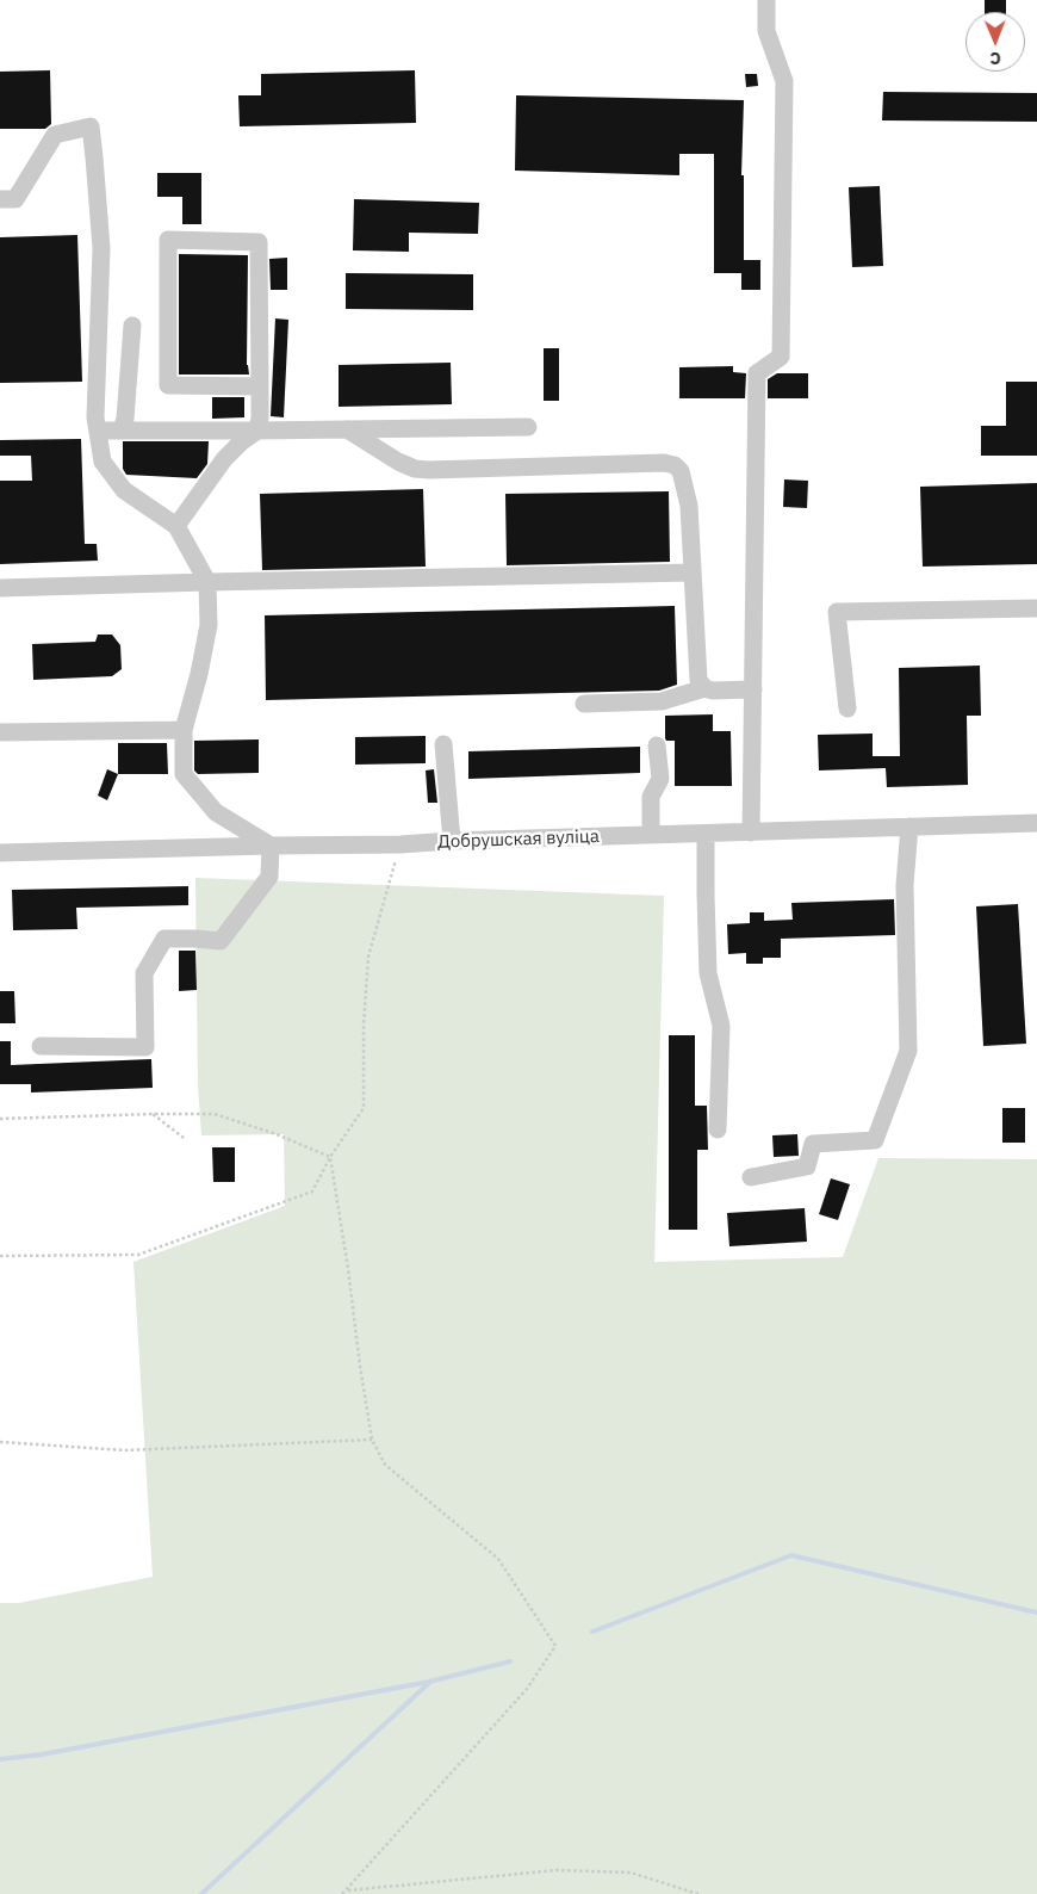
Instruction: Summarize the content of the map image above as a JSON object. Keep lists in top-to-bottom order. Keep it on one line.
{"streets":{"street":["Добрушская вуліца"]},"north":"bottom"}
